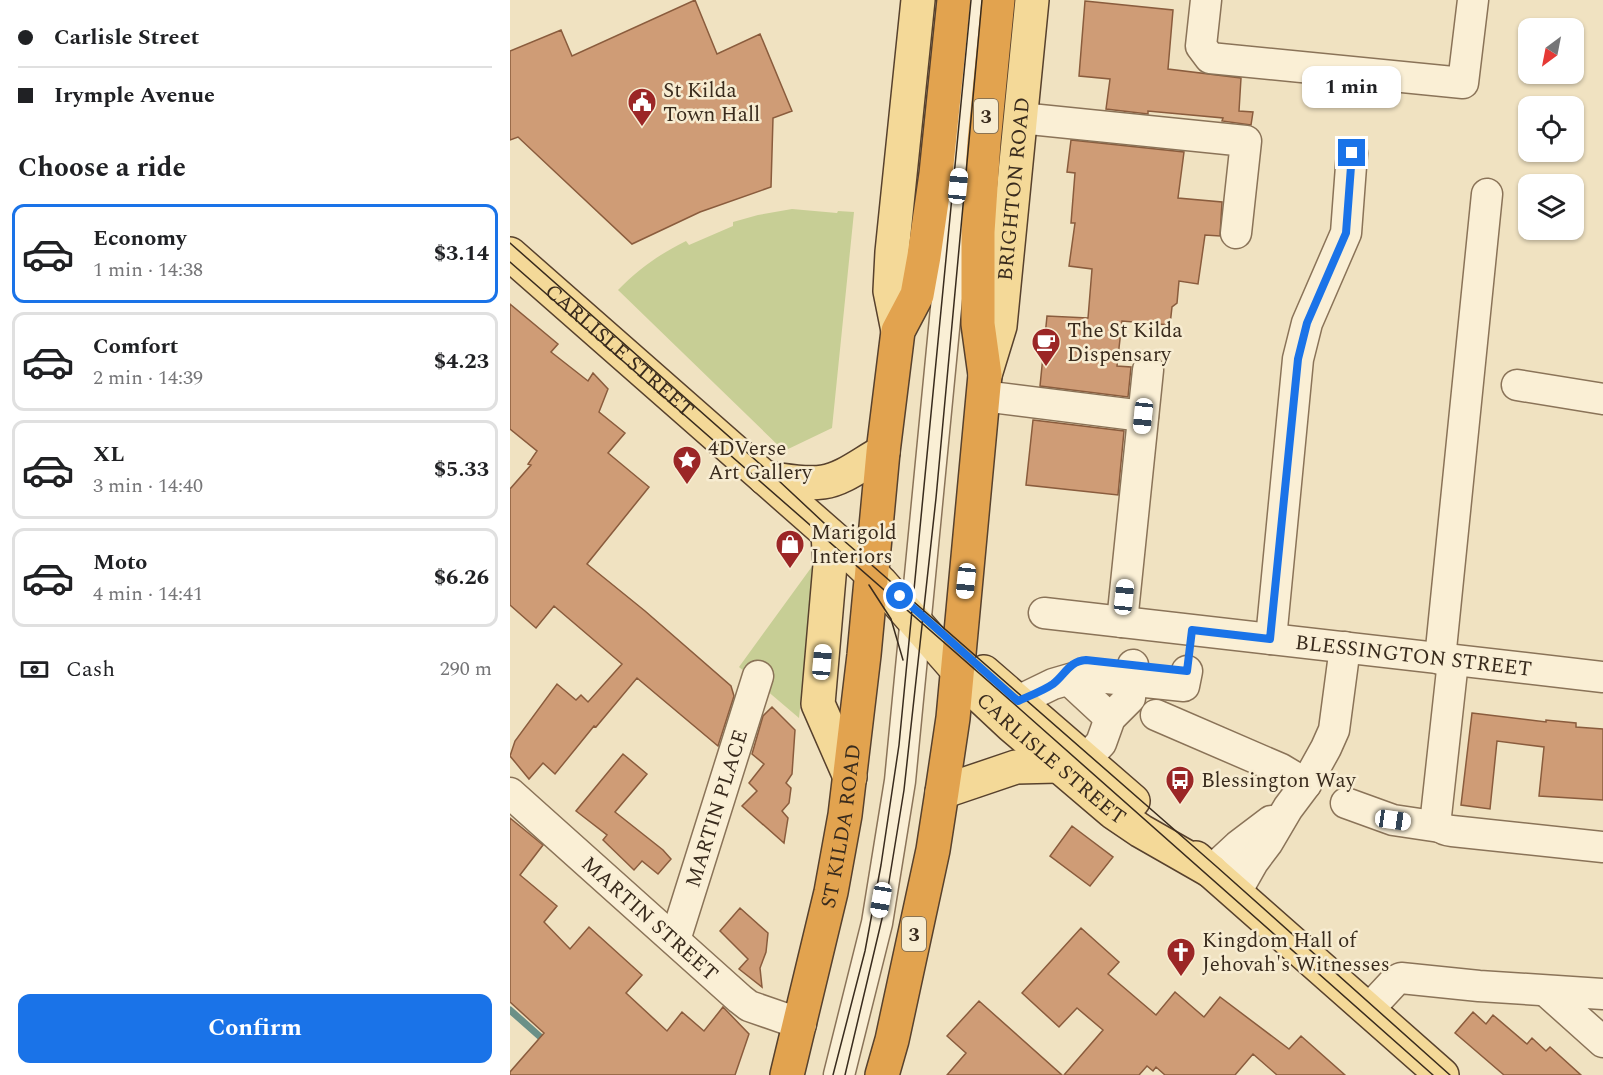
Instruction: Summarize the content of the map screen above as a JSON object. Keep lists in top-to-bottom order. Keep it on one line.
{"streets":{"highway":["3","BRIGHTON ROAD","ST KILDA ROAD"],"main road":["CARLISLE STREET"],"street":["BLESSINGTON STREET","MARTIN PLACE","MARTIN STREET"]},"crossings":[["3","BRIGHTON ROAD"],["3","CARLISLE STREET"],["3","ST KILDA ROAD"],["BRIGHTON ROAD","CARLISLE STREET"],["CARLISLE STREET","ST KILDA ROAD"],["MARTIN PLACE","MARTIN STREET"],["ST KILDA ROAD","MARTIN STREET"]],"places":{"public building":["St Kilda Town Hall"],"cafe":["The St Kilda Dispensary"],"place":["4DVerse Art Gallery"],"shop":["Marigold Interiors"],"bus stop":["Blessington Way"],"church":["Kingdom Hall of Jehovah's Witnesses"]},"north":"bottom left","page":{"banner":["Carlisle Street","Irymple Avenue"],"bubble":"1 min","heading":"Choose a ride","list":[{"name":"Economy","note":"1 min · 14:38","value":"$3.14"},{"name":"Comfort","note":"2 min · 14:39","value":"$4.23"},{"name":"XL","note":"3 min · 14:40","value":"$5.33"},{"name":"Moto","note":"4 min · 14:41","value":"$6.26"}],"pay":["Cash","290 m"],"buttons":"Confirm"}}
